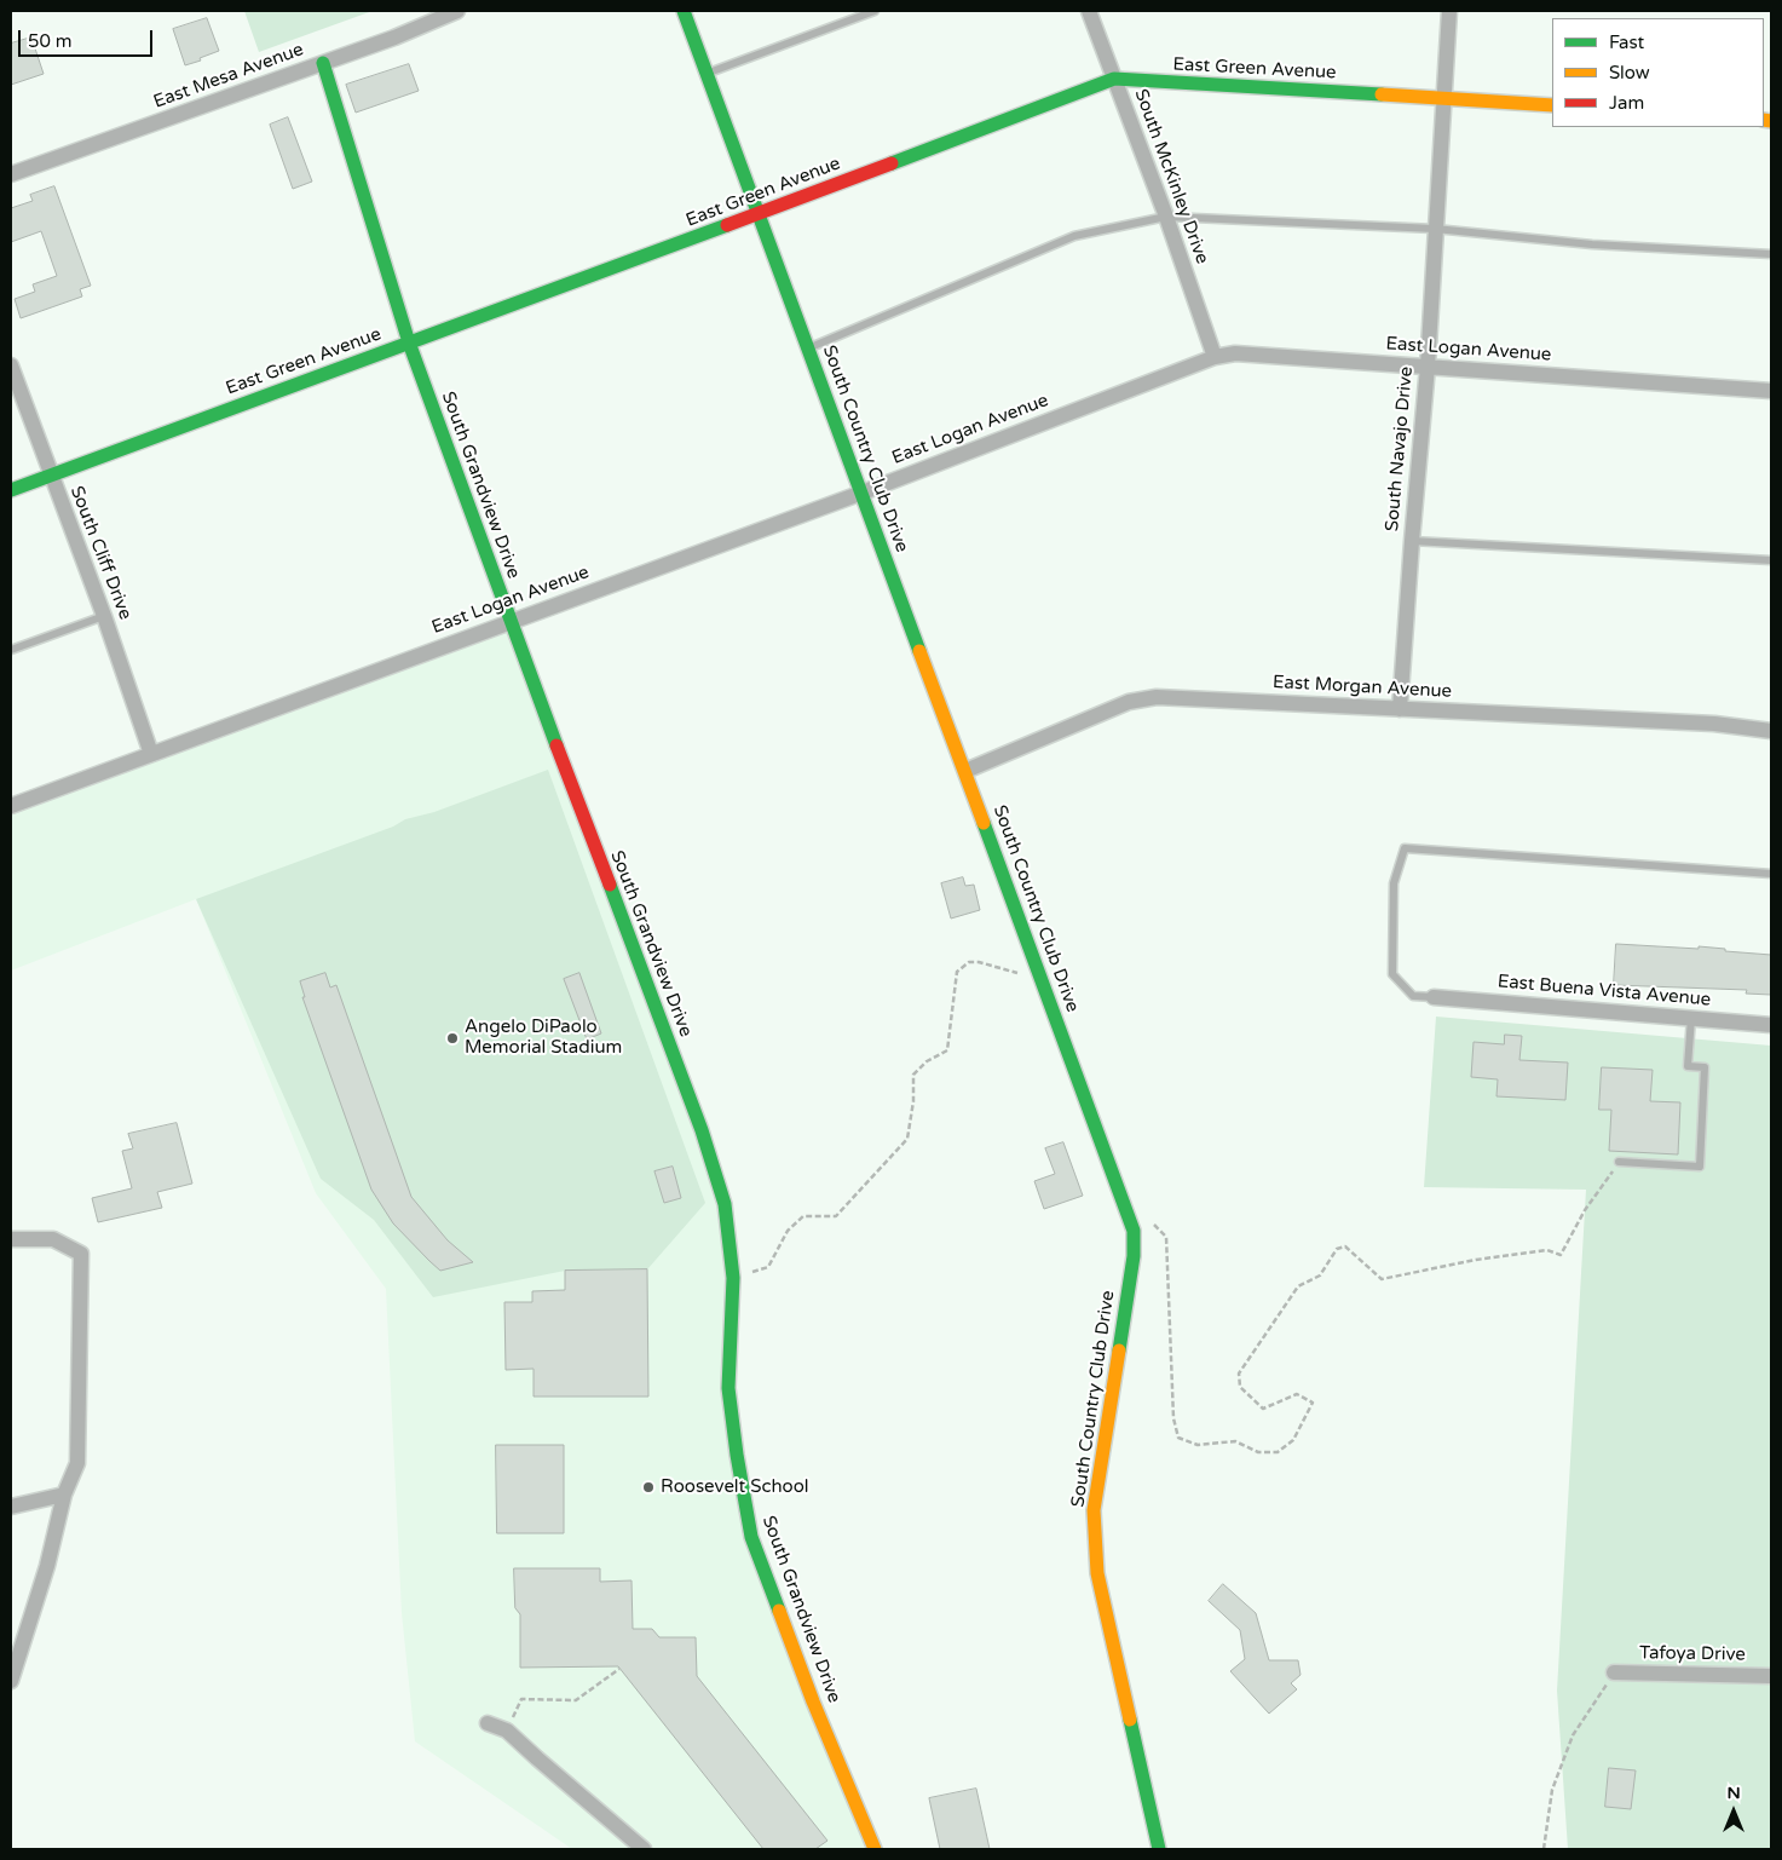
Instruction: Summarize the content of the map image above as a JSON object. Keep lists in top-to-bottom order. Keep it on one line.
{"streets":{"street":["East Green Avenue","East Mesa Avenue","South McKinley Drive","East Logan Avenue","South Country Club Drive","South Navajo Drive","South Grandview Drive","South Cliff Drive","East Morgan Avenue","East Buena Vista Avenue","Tafoya Drive"]},"crossings":[["East Green Avenue","South McKinley Drive"],["East Green Avenue","South Country Club Drive"],["East Green Avenue","South Navajo Drive"],["East Green Avenue","South Grandview Drive"],["East Green Avenue","South Cliff Drive"],["East Mesa Avenue","South Grandview Drive"],["South McKinley Drive","East Logan Avenue"],["East Logan Avenue","South Country Club Drive"],["East Logan Avenue","South Navajo Drive"],["East Logan Avenue","South Grandview Drive"],["East Logan Avenue","South Cliff Drive"],["South Country Club Drive","East Morgan Avenue"],["South Navajo Drive","East Morgan Avenue"]],"places":["Angelo DiPaolo Memorial Stadium","Roosevelt School"],"legend":["Fast","Slow","Jam"],"scale_bar":"50 m","north":"top"}
